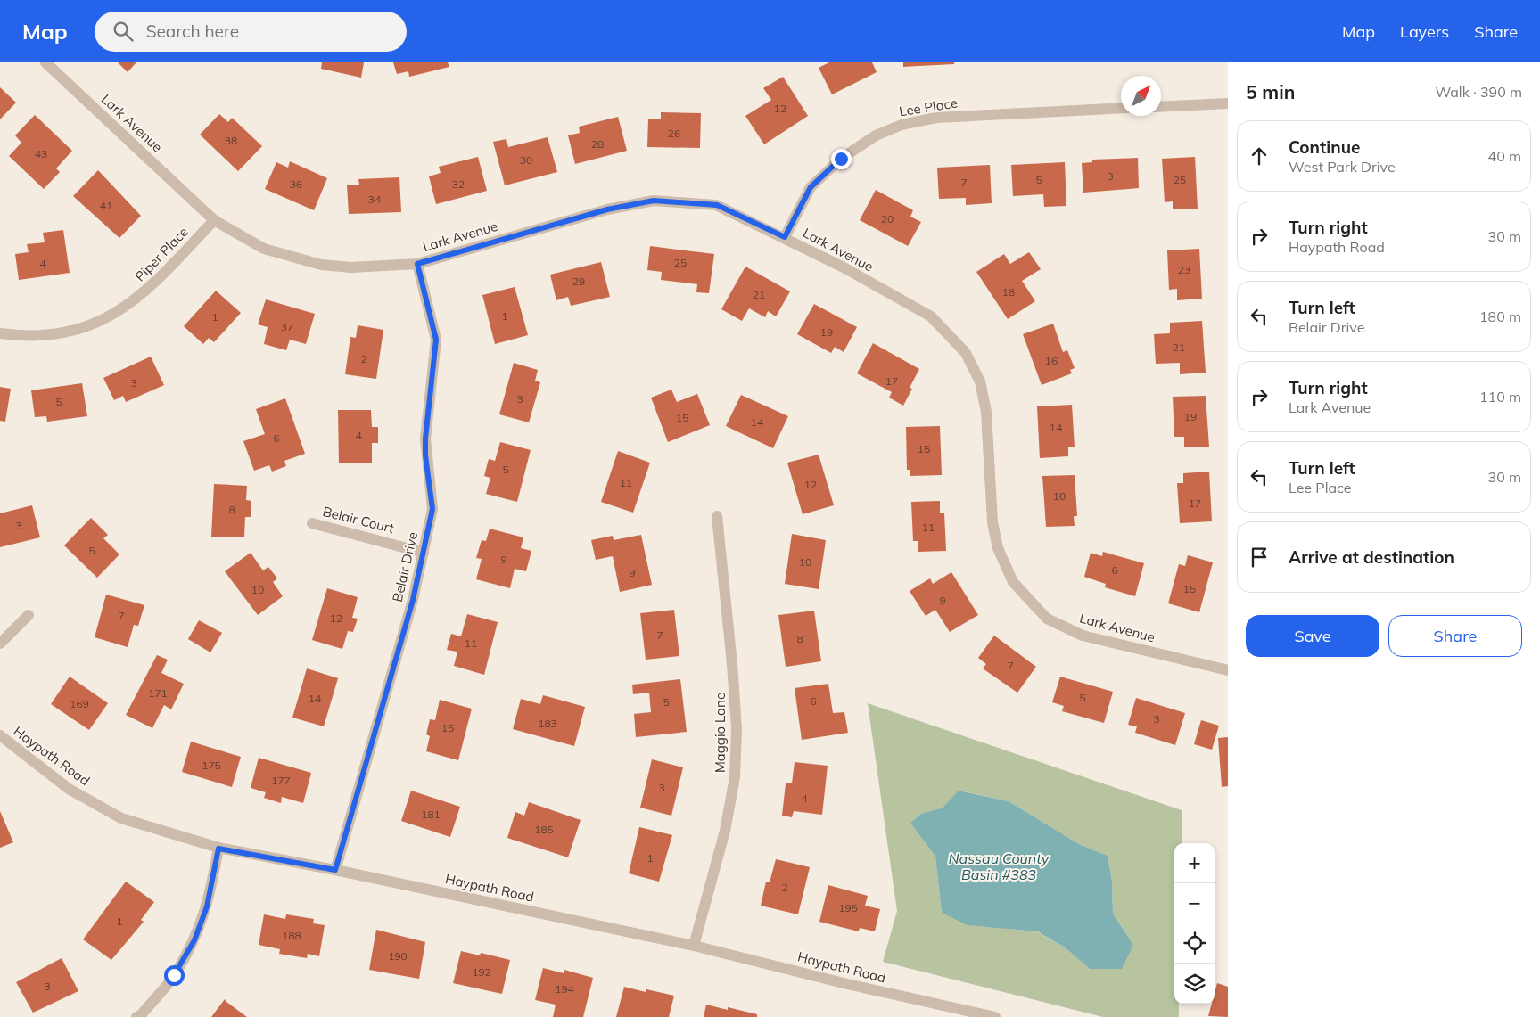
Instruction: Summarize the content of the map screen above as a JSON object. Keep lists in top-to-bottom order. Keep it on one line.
{"streets":{"street":["Lee Place","Lark Avenue","Piper Place","Belair Court","Belair Drive","Maggio Lane","Haypath Road"]},"crossings":[["Lee Place","Lark Avenue"],["Lark Avenue","Piper Place"],["Lark Avenue","Belair Drive"],["Belair Court","Belair Drive"],["Belair Drive","Haypath Road"],["Maggio Lane","Haypath Road"]],"water":["Nassau County Basin #383"],"house_numbers":["12","26","38","28","43","30","3","5","25","7","36","32","34","41","20","25","4","23","29","18","21","1","1","37","19","21","2","16","17","3","3","5","19","15","14","14","4","6","15","5","11","12","10","17","8","3","11","5","9","10","6","9","15","10","9","7","12","7","8","11","7","171","5","14","6","5","169","3","183","15","175","177","3","4","181","185","1","2","195","1","188","190","192","3","194"],"north":"top right","page":{"header":"Map","search":"Search here","nav":["Map","Layers","Share"],"heading":["5 min","Walk · 390 m"],"list":[["Continue","West Park Drive","40 m"],["Turn right","Haypath Road","30 m"],["Turn left","Belair Drive","180 m"],["Turn right","Lark Avenue","110 m"],["Turn left","Lee Place","30 m"],"Arrive at destination"],"buttons":["Save","Share"],"map_buttons":["+","−"]}}
